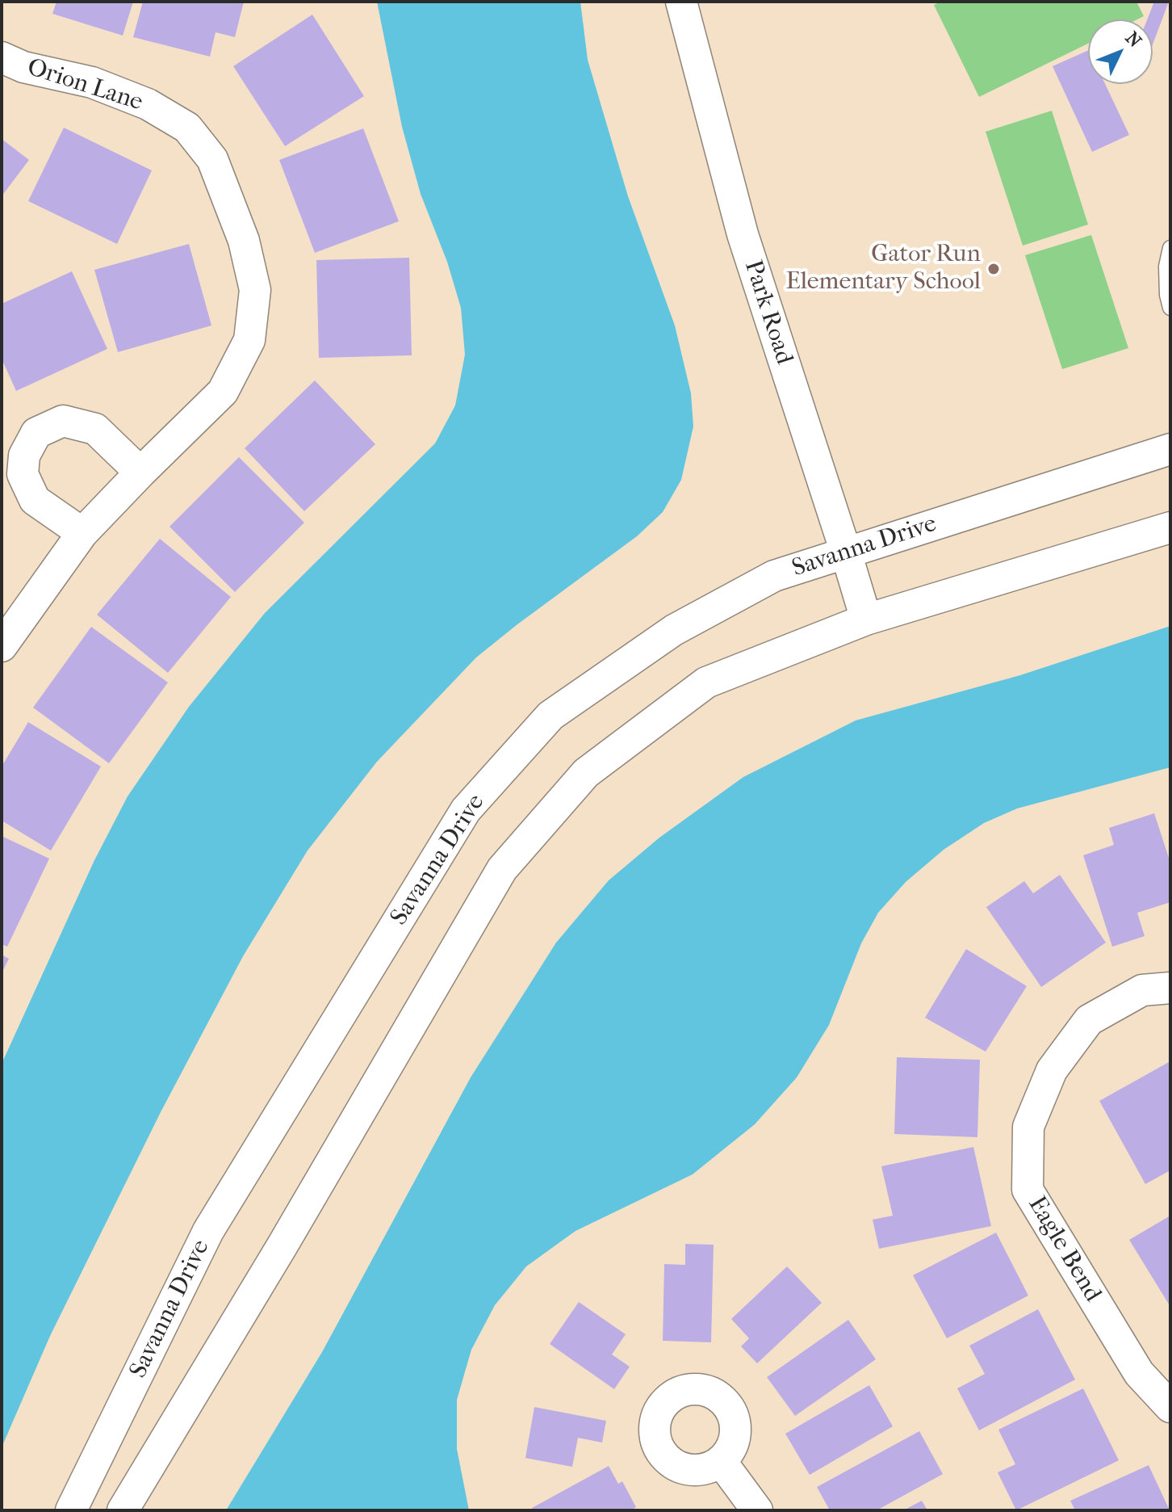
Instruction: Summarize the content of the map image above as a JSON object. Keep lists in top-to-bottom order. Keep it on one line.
{"streets":{"street":["Orion Lane","Park Road","Savanna Drive","Eagle Bend"]},"crossings":[["Park Road","Savanna Drive"]],"places":["Gator Run Elementary School"],"north":"top right"}
